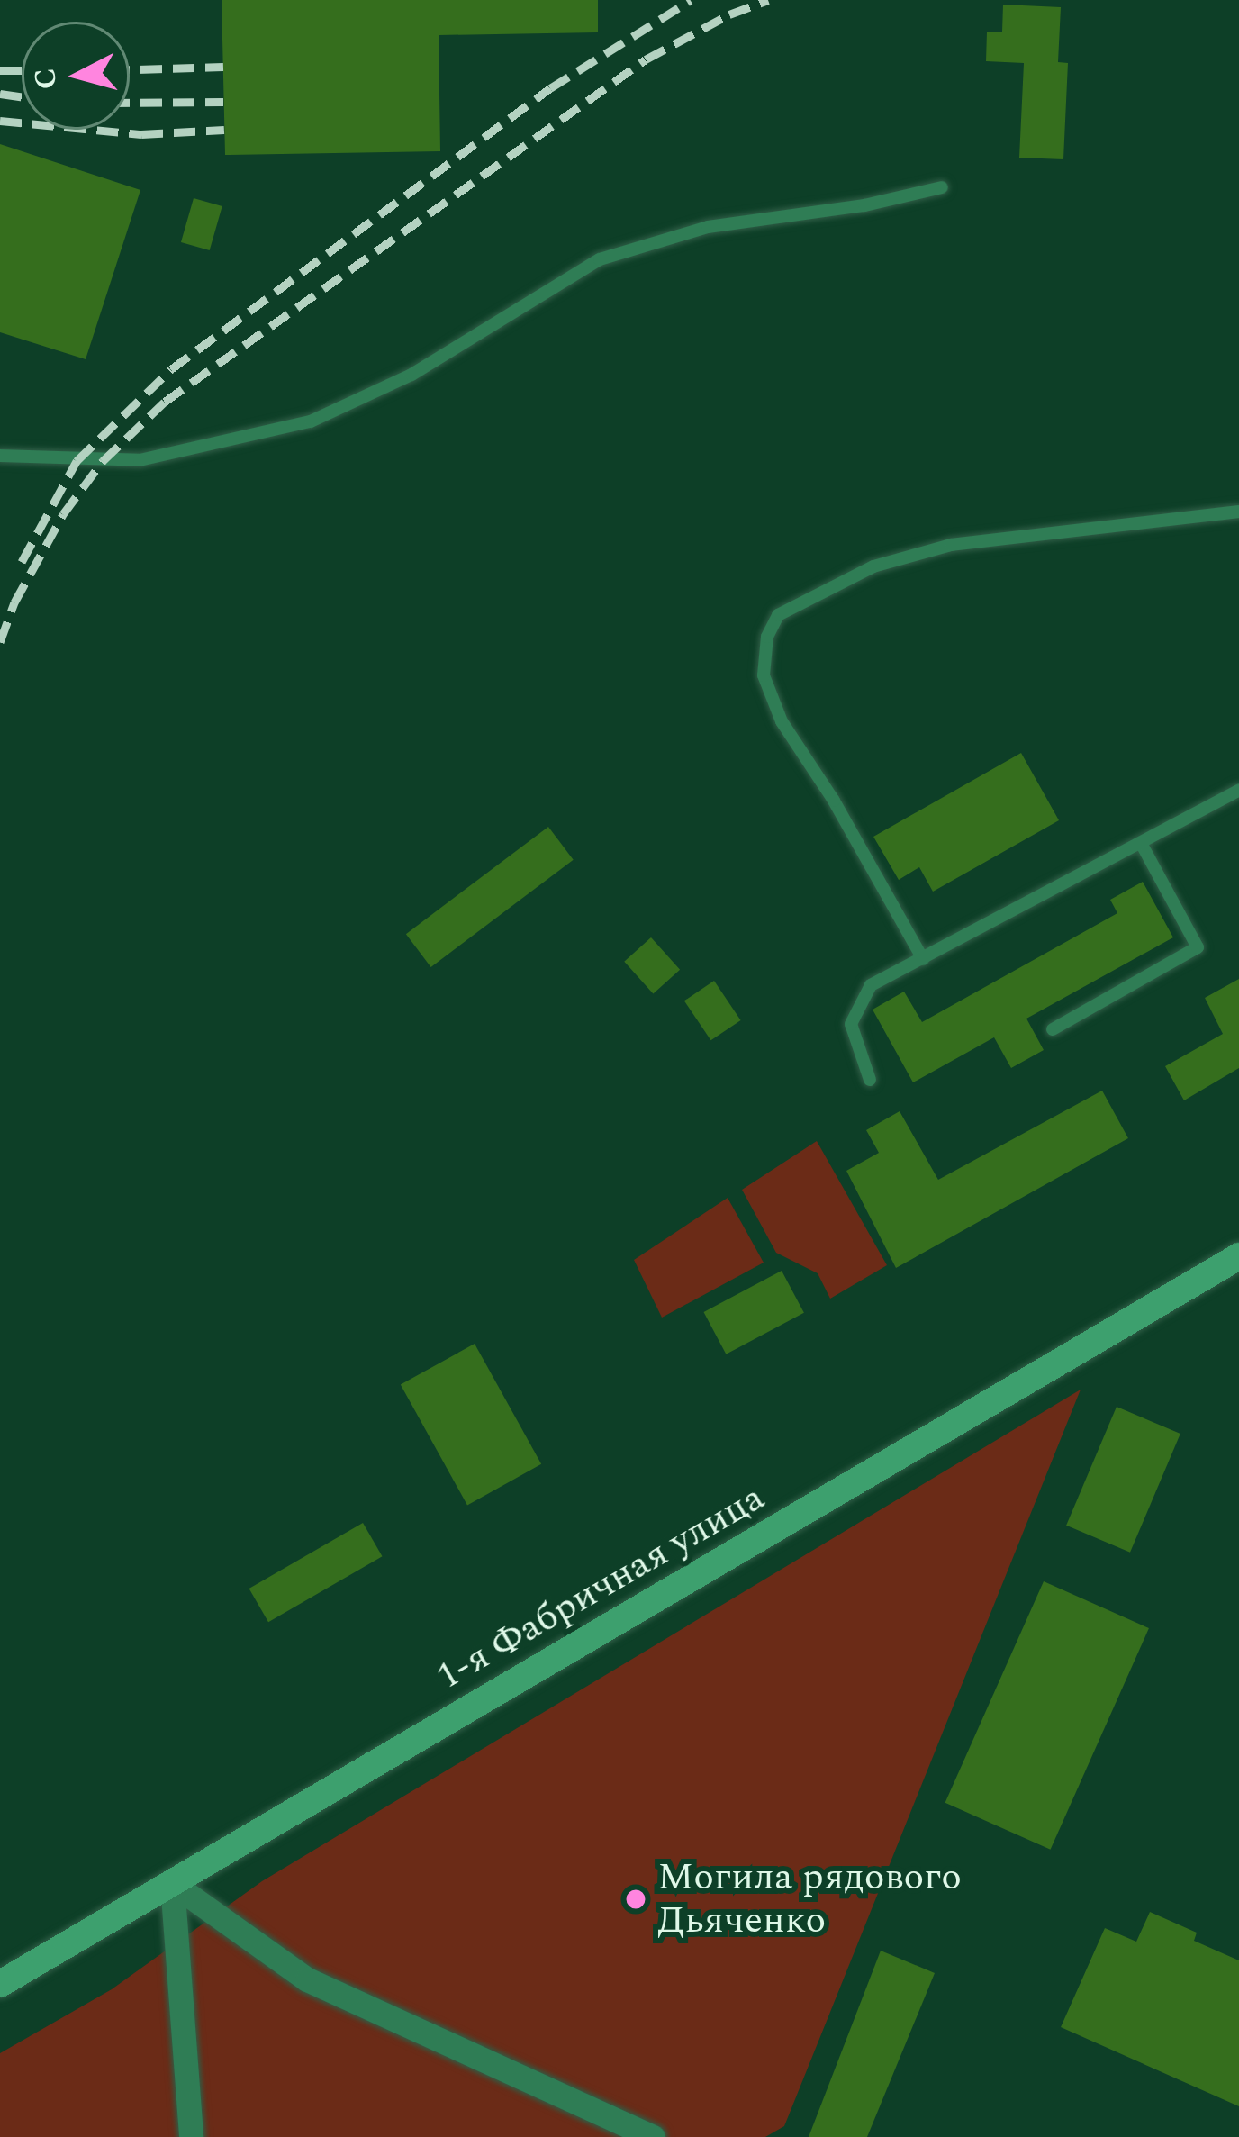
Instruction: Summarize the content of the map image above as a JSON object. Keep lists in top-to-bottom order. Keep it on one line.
{"streets":{"main road":["1-я Фабричная улица"]},"places":["Могила рядового Дьяченко"],"north":"left"}
